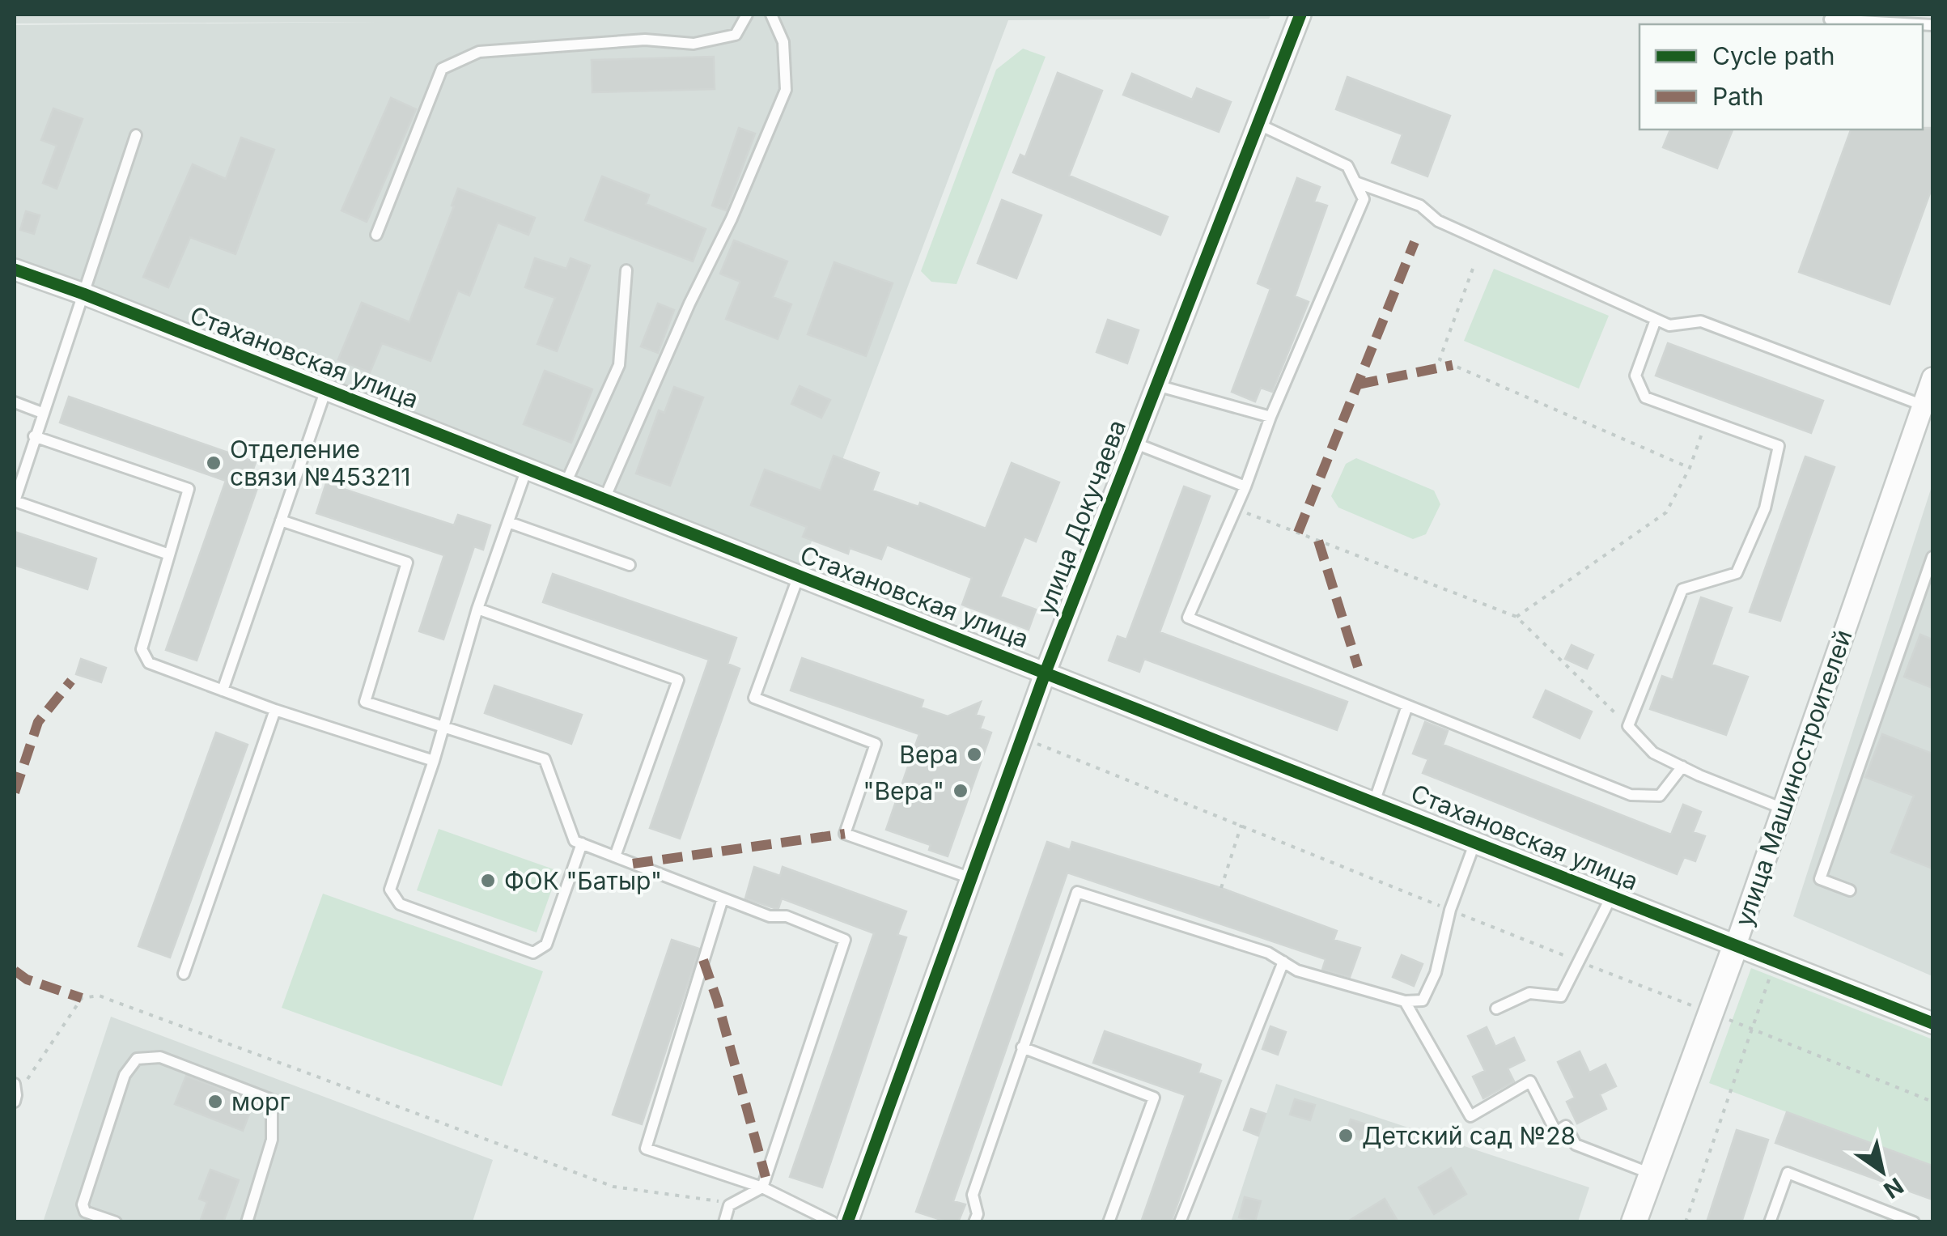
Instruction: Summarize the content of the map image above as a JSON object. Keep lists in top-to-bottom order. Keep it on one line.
{"streets":{"street":["Стахановская улица","улица Докучаева","улица Машиностроителей"]},"crossings":[["Стахановская улица","улица Докучаева"],["Стахановская улица","улица Машиностроителей"]],"places":["Отделение связи №453211","Вера","\"Вера\"","ФОК \"Батыр\"","морг","Детский сад №28"],"legend":["Cycle path","Path"],"north":"bottom right"}
